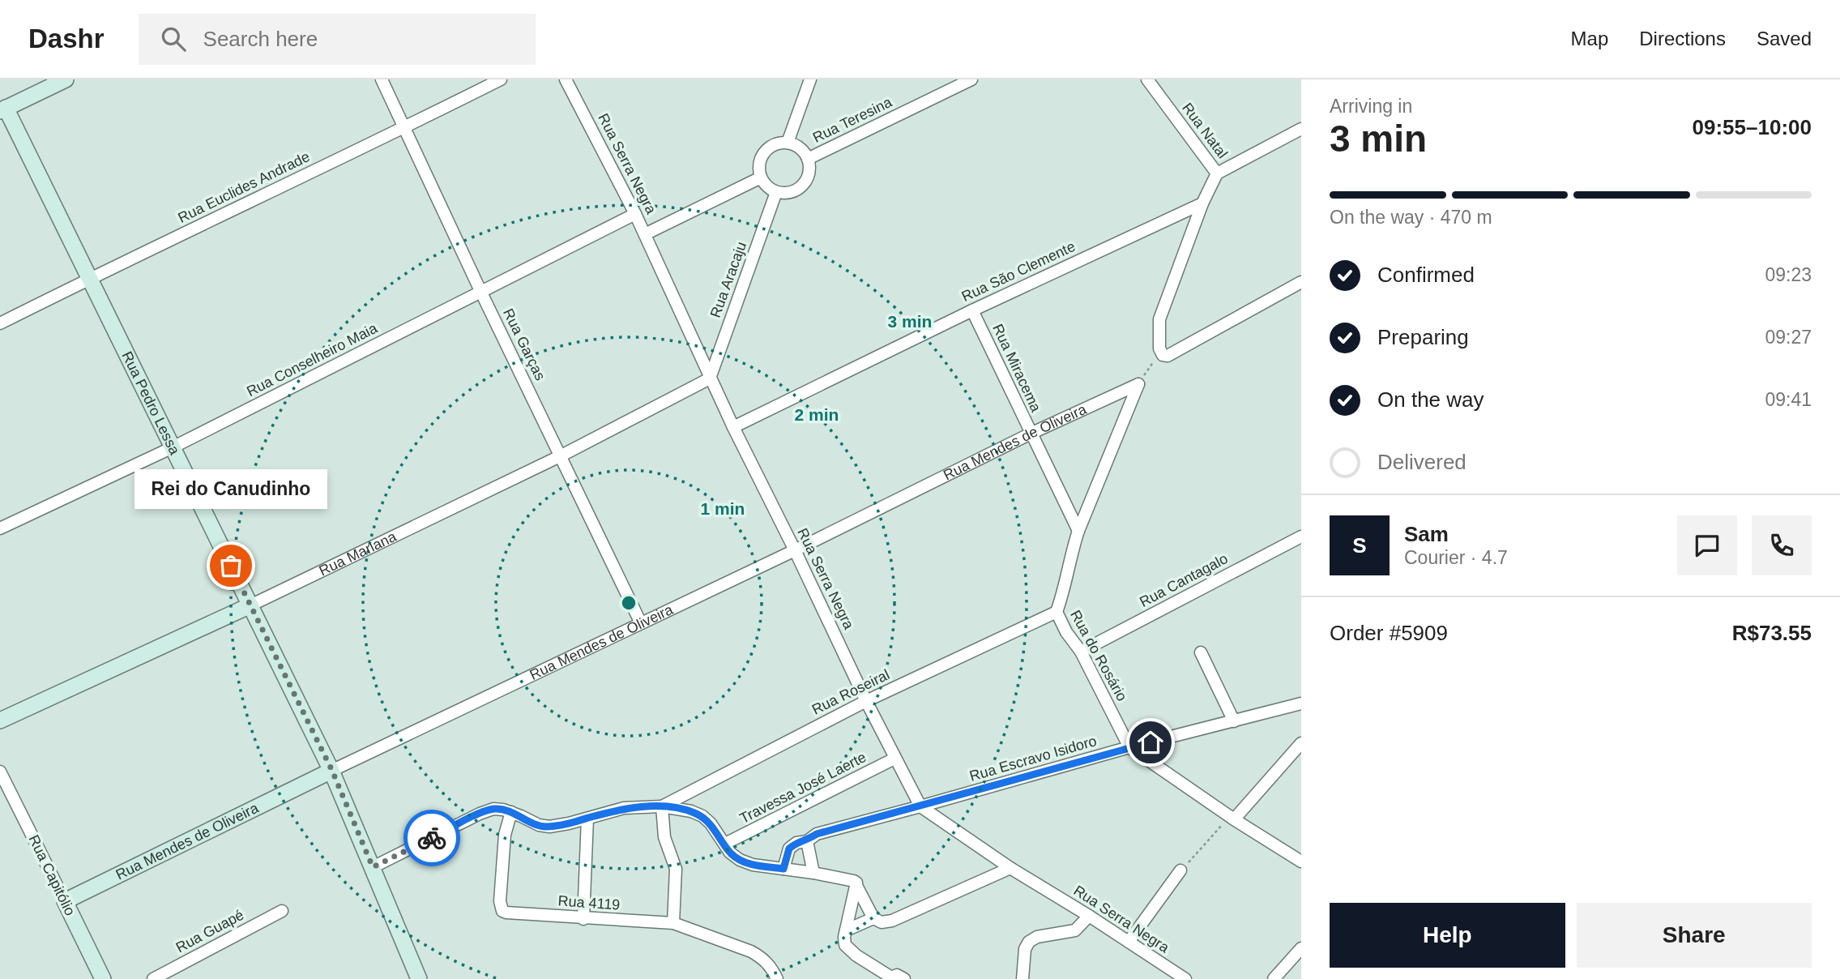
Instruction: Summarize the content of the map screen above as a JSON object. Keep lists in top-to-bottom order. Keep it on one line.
{"streets":{"street":["Rua Teresina","Rua Natal","Rua Serra Negra","Rua Euclides Andrade","Rua São Clemente","Rua Aracaju","Rua Garças","Rua Conselheiro Maia","Rua Miracema","Rua Pedro Lessa","Rua Mendes de Oliveira","Rua Mariana","Rua Cantagalo","Rua do Rosário","Rua Roseiral","Rua Escravo Isidoro","Travessa José Laerte","Rua Capitólio","Rua 4119","Rua Guapé"]},"crossings":[["Rua Teresina","Rua Aracaju"],["Rua Serra Negra","Rua São Clemente"],["Rua Serra Negra","Rua Aracaju"],["Rua Serra Negra","Rua Conselheiro Maia"],["Rua Serra Negra","Rua Mendes de Oliveira"],["Rua Serra Negra","Rua Mariana"],["Rua Serra Negra","Rua Roseiral"],["Rua Serra Negra","Rua Escravo Isidoro"],["Rua Serra Negra","Travessa José Laerte"],["Rua Euclides Andrade","Rua Garças"],["Rua Euclides Andrade","Rua Pedro Lessa"],["Rua São Clemente","Rua Miracema"],["Rua Aracaju","Rua Mariana"],["Rua Garças","Rua Conselheiro Maia"],["Rua Garças","Rua Mendes de Oliveira"],["Rua Garças","Rua Mariana"],["Rua Conselheiro Maia","Rua Pedro Lessa"],["Rua Miracema","Rua Mendes de Oliveira"],["Rua Miracema","Rua do Rosário"],["Rua Pedro Lessa","Rua Mendes de Oliveira"],["Rua Pedro Lessa","Rua Mariana"],["Rua Mendes de Oliveira","Rua do Rosário"],["Rua Mendes de Oliveira","Rua Capitólio"],["Rua Cantagalo","Rua do Rosário"],["Rua do Rosário","Rua Roseiral"],["Rua do Rosário","Rua Escravo Isidoro"]],"places":["Rei do Canudinho"],"page":{"header":"Dashr","search":"Search here","nav":["Map","Directions","Saved"],"heading":["3 min","Arriving in","09:55–10:00"],"panel":["Sam","Courier · 4.7","Order #5909","R$73.55"],"bar":"On the way · 470 m","list":[["Confirmed","09:23"],["Preparing","09:27"],["On the way","09:41"],"Delivered"],"bubble":"Rei do Canudinho","round":"S","buttons":["Help","Share"]},"rings":["3 min","2 min","1 min"]}
